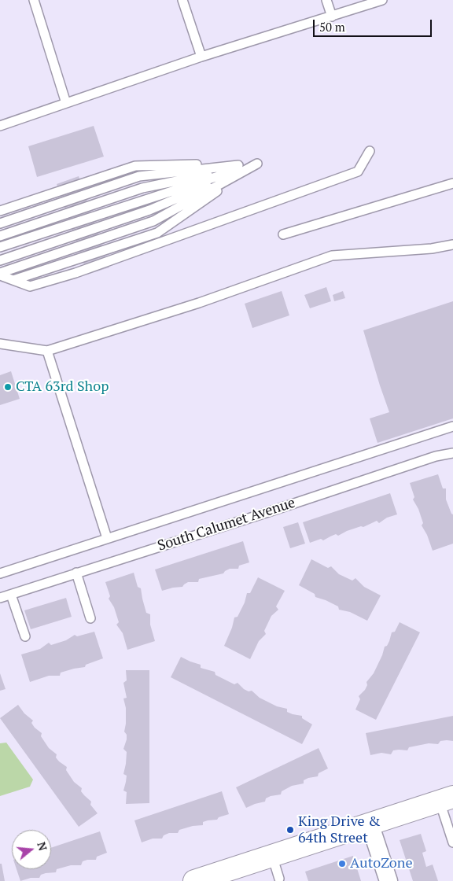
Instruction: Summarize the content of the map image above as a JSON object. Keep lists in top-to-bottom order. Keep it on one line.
{"streets":{"lane":["South Calumet Avenue"]},"places":["CTA 63rd Shop","King Drive & 64th Street","AutoZone"],"scale_bar":"50 m","north":"right"}
